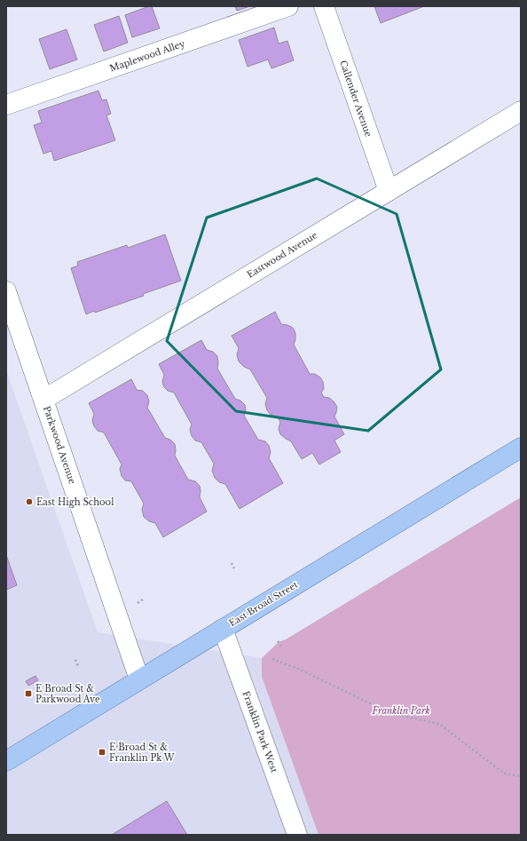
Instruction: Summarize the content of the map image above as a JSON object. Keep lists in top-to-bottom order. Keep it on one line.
{"streets":{"main road":["East Broad Street"],"street":["Maplewood Alley","Callender Avenue","Eastwood Avenue","Parkwood Avenue","Franklin Park West"]},"crossings":[["Callender Avenue","Eastwood Avenue"],["Eastwood Avenue","Parkwood Avenue"],["Parkwood Avenue","East Broad Street"],["East Broad Street","Franklin Park West"]],"parks":["Franklin Park"],"places":{"other":["East High School"],"transit":["E Broad St & Parkwood Ave","E Broad St & Franklin Pk W"]}}
